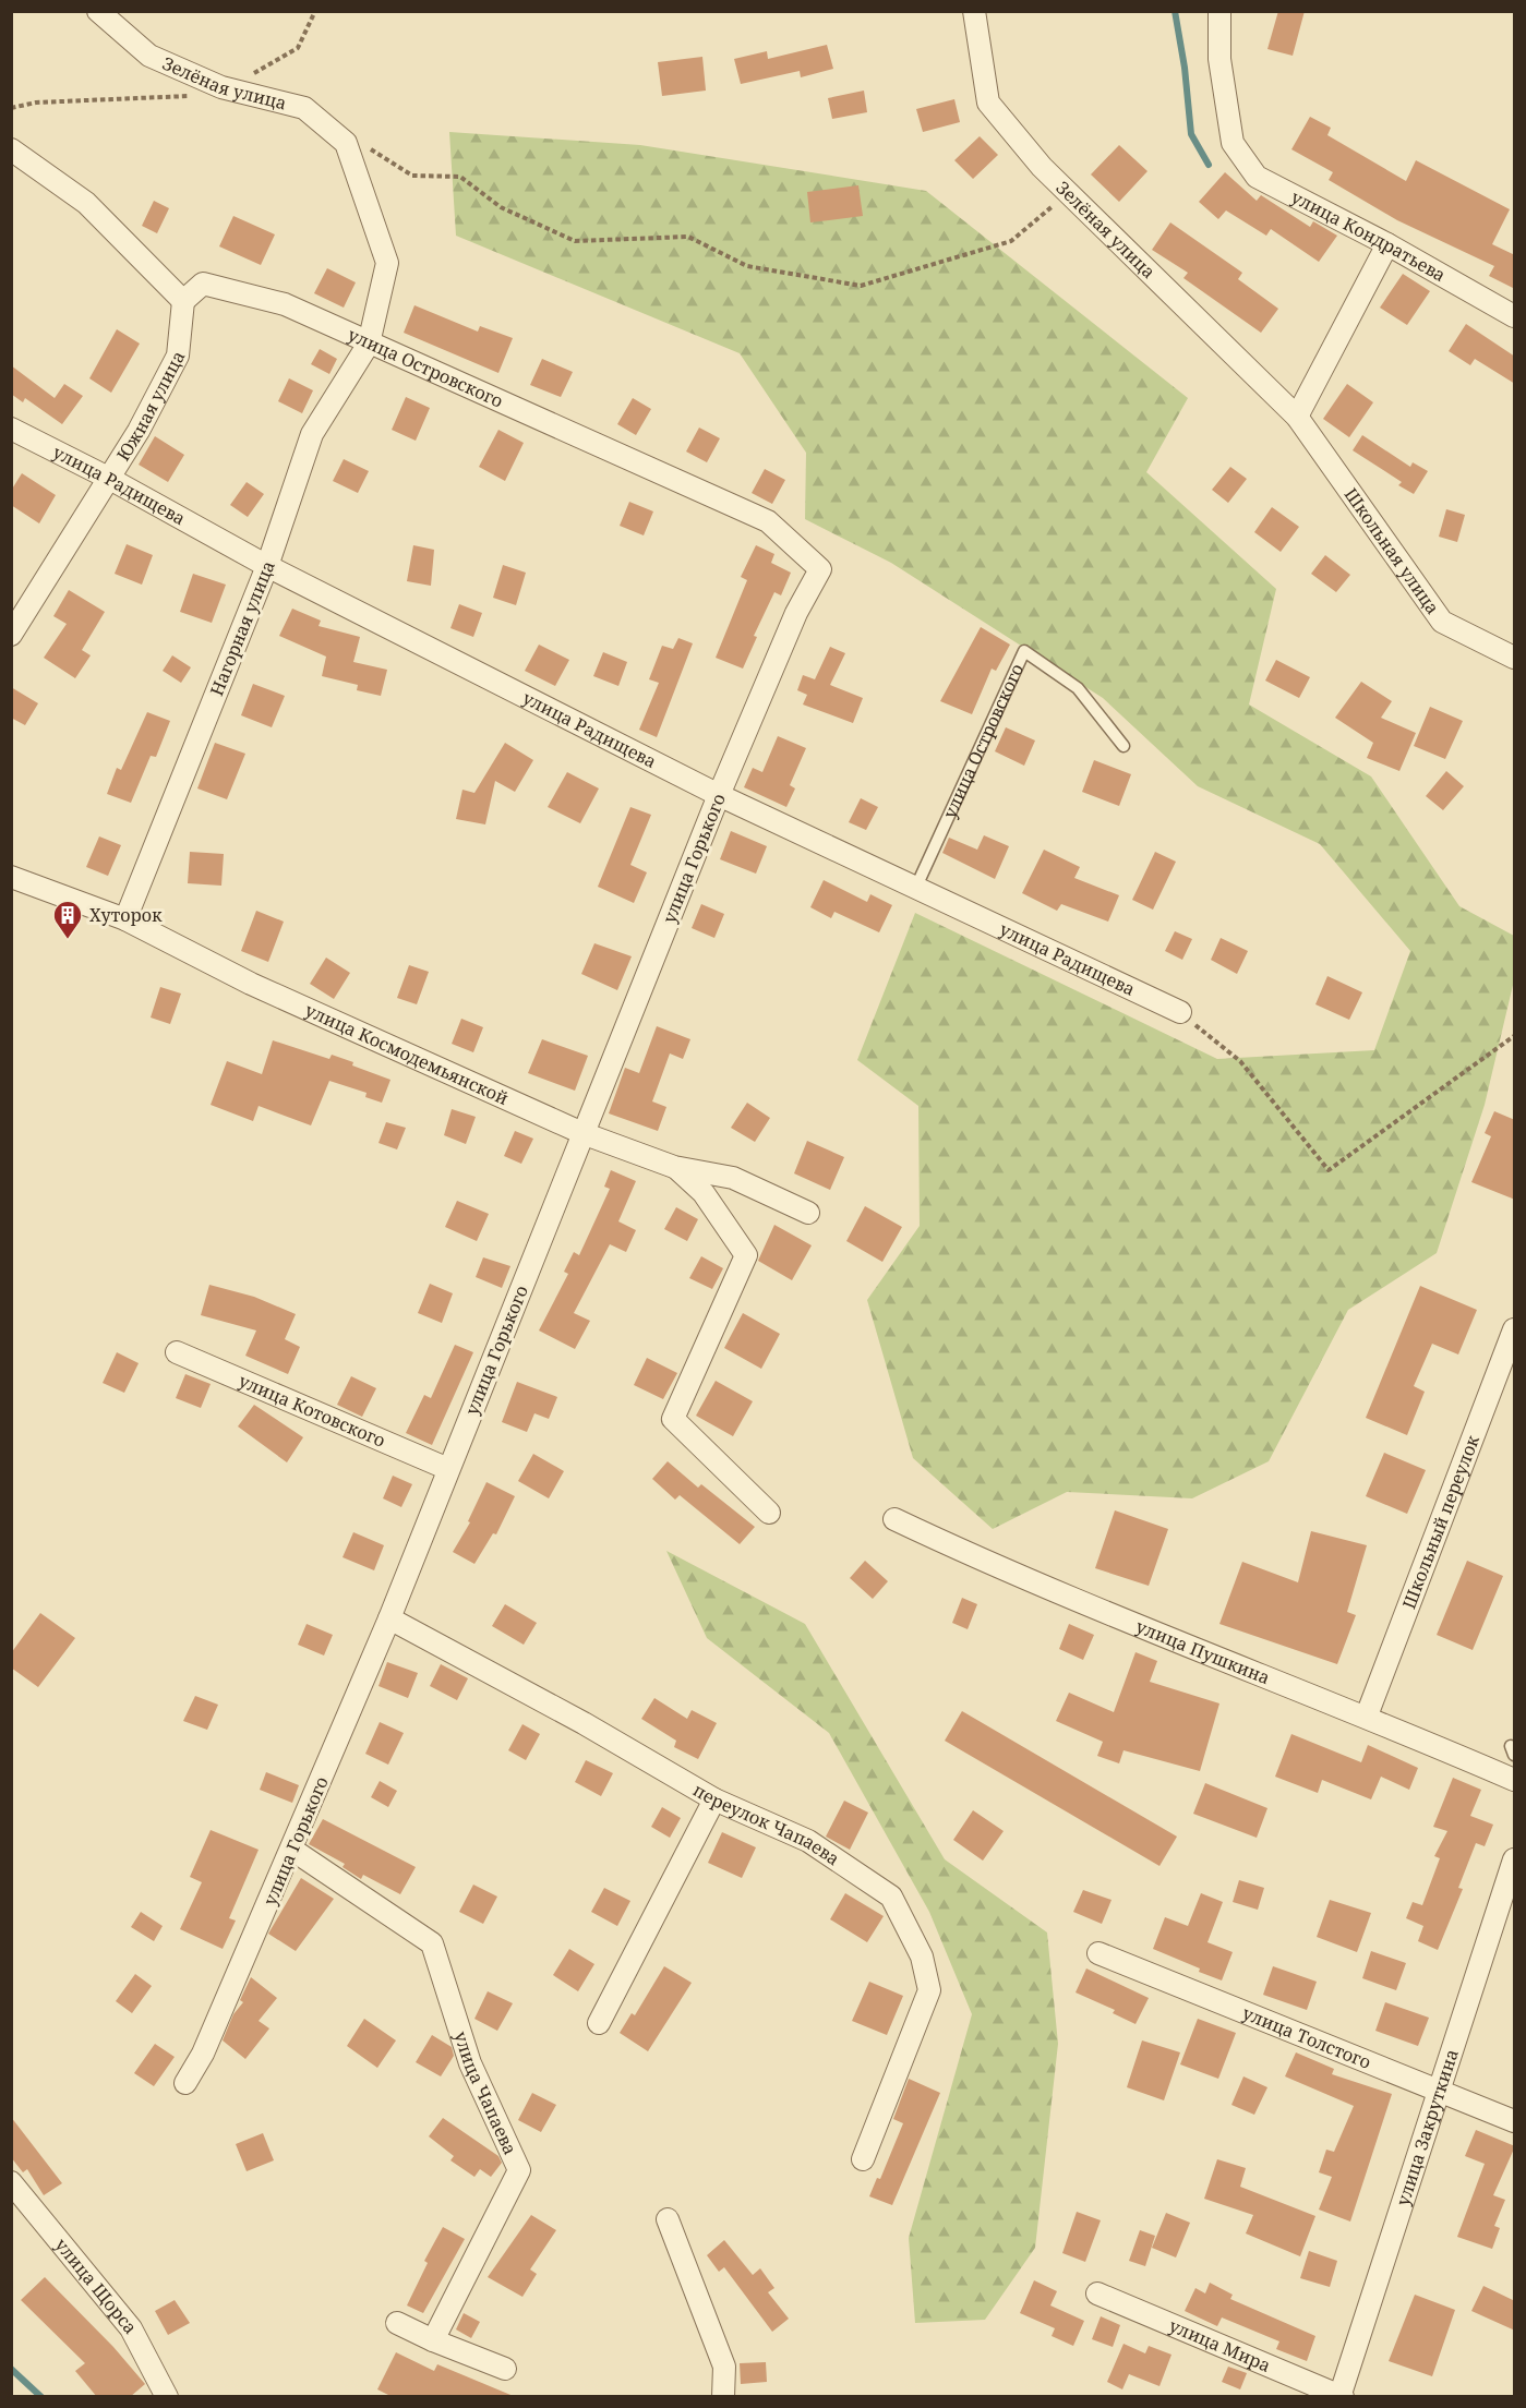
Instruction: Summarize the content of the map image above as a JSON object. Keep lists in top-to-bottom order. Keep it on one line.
{"streets":{"street":["Зелёная улица","улица Кондратьева","улица Островского","Южная улица","улица Радищева","Школьная улица","Нагорная улица","улица Горького","улица Космодемьянской","улица Котовского","Школьный переулок","улица Пушкина","переулок Чапаева","улица Толстого","улица Чапаева","улица Закруткина","улица Щорса","улица Мира"]},"crossings":[["Зелёная улица","улица Островского"],["Зелёная улица","Школьная улица"],["Зелёная улица","Нагорная улица"],["улица Островского","Южная улица"],["улица Островского","улица Радищева"],["улица Островского","Нагорная улица"],["улица Островского","улица Горького"],["Южная улица","улица Радищева"],["улица Радищева","Нагорная улица"],["улица Радищева","улица Горького"],["Нагорная улица","улица Космодемьянской"],["улица Горького","улица Космодемьянской"],["улица Горького","улица Котовского"],["улица Горького","переулок Чапаева"],["улица Горького","улица Чапаева"],["Школьный переулок","улица Пушкина"],["улица Толстого","улица Закруткина"],["улица Закруткина","улица Мира"]],"places":{"building":["Хуторок"]}}
